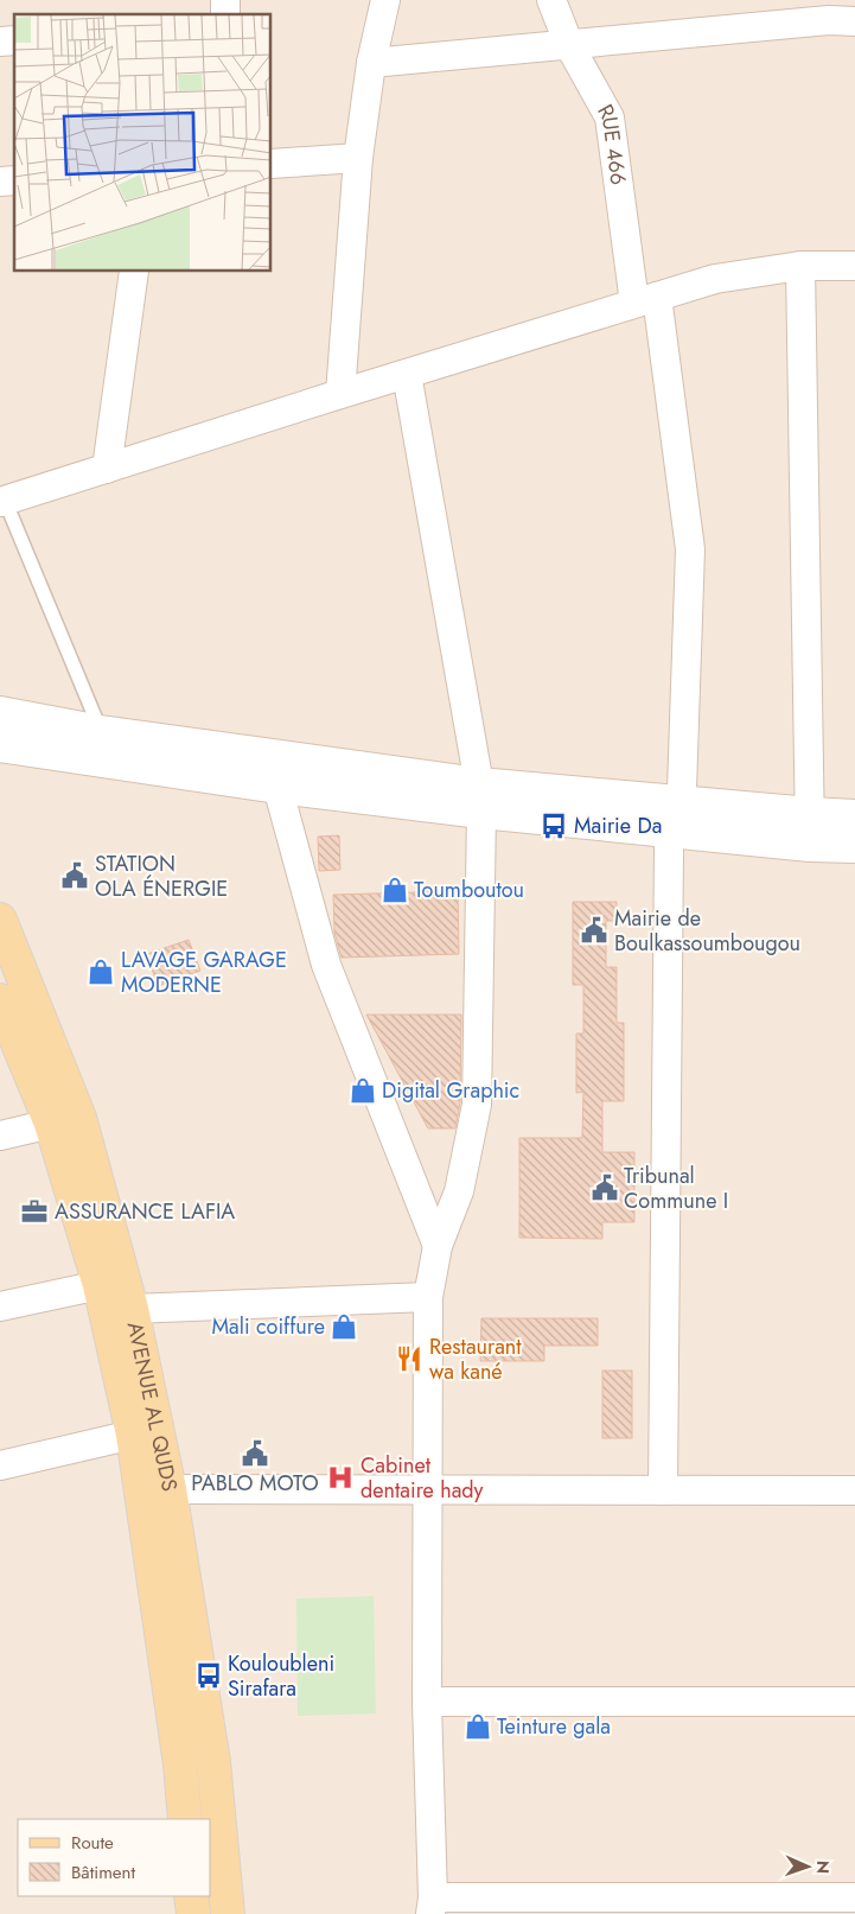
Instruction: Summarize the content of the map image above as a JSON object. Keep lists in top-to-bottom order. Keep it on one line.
{"streets":{"main road":["AVENUE AL QUDS"],"street":["RUE 466"]},"places":{"bus stop":["Mairie Da","Kouloubleni Sirafara"],"public building":["STATION OLA ÉNERGIE","Mairie de Boulkassoumbougou","Tribunal Commune I","PABLO MOTO"],"shop":["Toumboutou","LAVAGE GARAGE MODERNE","Digital Graphic","Mali coiffure","Teinture gala"],"office":["ASSURANCE LAFIA"],"restaurant":["Restaurant wa kané"],"hospital":["Cabinet dentaire hady"]},"legend":["Route","Bâtiment"],"north":"right"}
